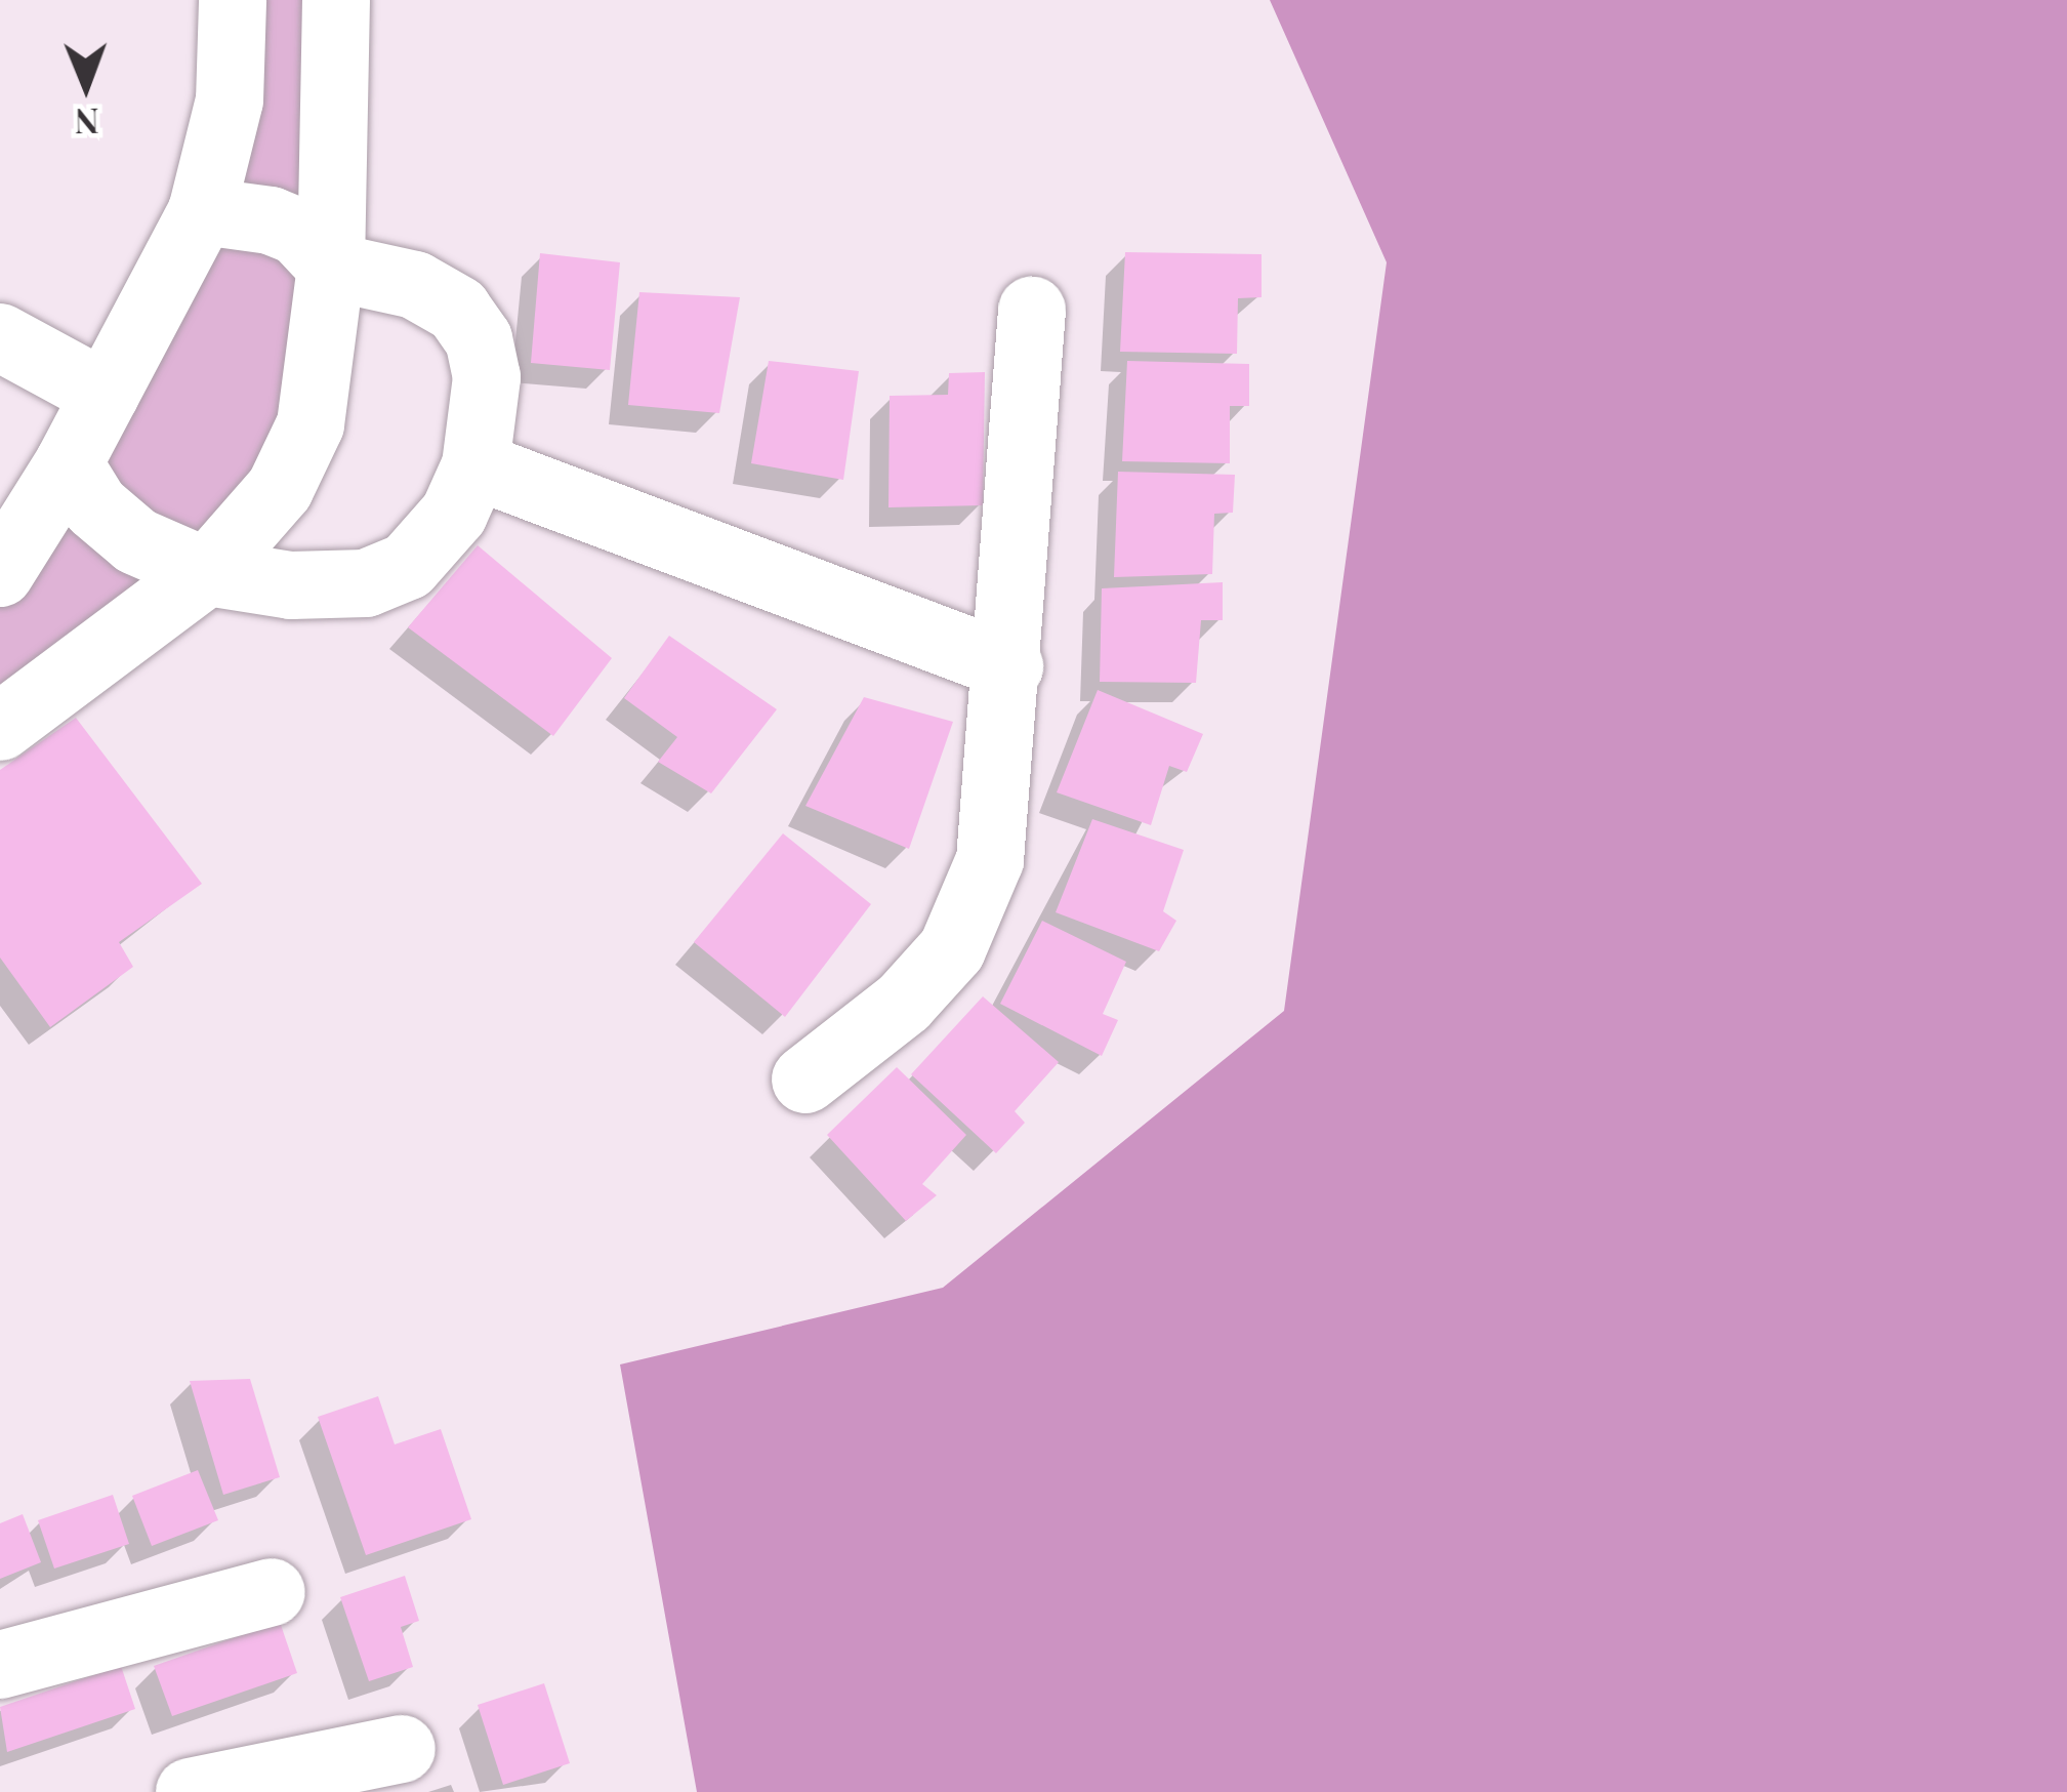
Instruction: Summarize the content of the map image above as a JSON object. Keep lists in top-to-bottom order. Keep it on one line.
{"north":"bottom"}
